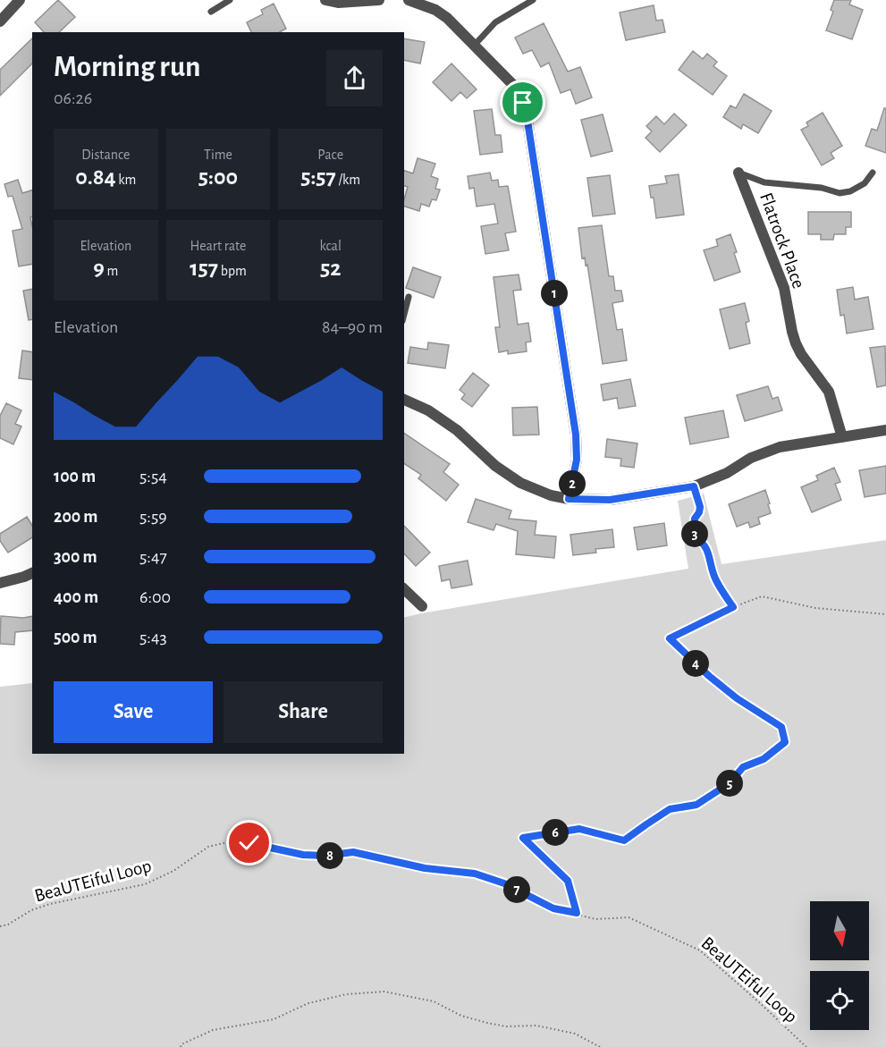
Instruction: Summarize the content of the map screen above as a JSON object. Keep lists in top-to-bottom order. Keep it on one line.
{"streets":{"street":["Flatrock Place"],"path":["BeaUTEiful Loop"]},"north":"bottom","page":{"heading":["Morning run","06:26"],"stats":[["Distance","0.84 km"],["Time","5:00"],["Pace","5:57 /km"],["Elevation","9 m"],["Heart rate","157 bpm"],["kcal","52"]],"pins":["1","2","3","4","5","6","8","7"],"chart":["Elevation","84–90 m"],"list":[{"name":"100 m","note":"5:54"},{"name":"200 m","note":"5:59"},{"name":"300 m","note":"5:47"},{"name":"400 m","note":"6:00"},{"name":"500 m","note":"5:43"}],"buttons":["Save","Share"]}}
